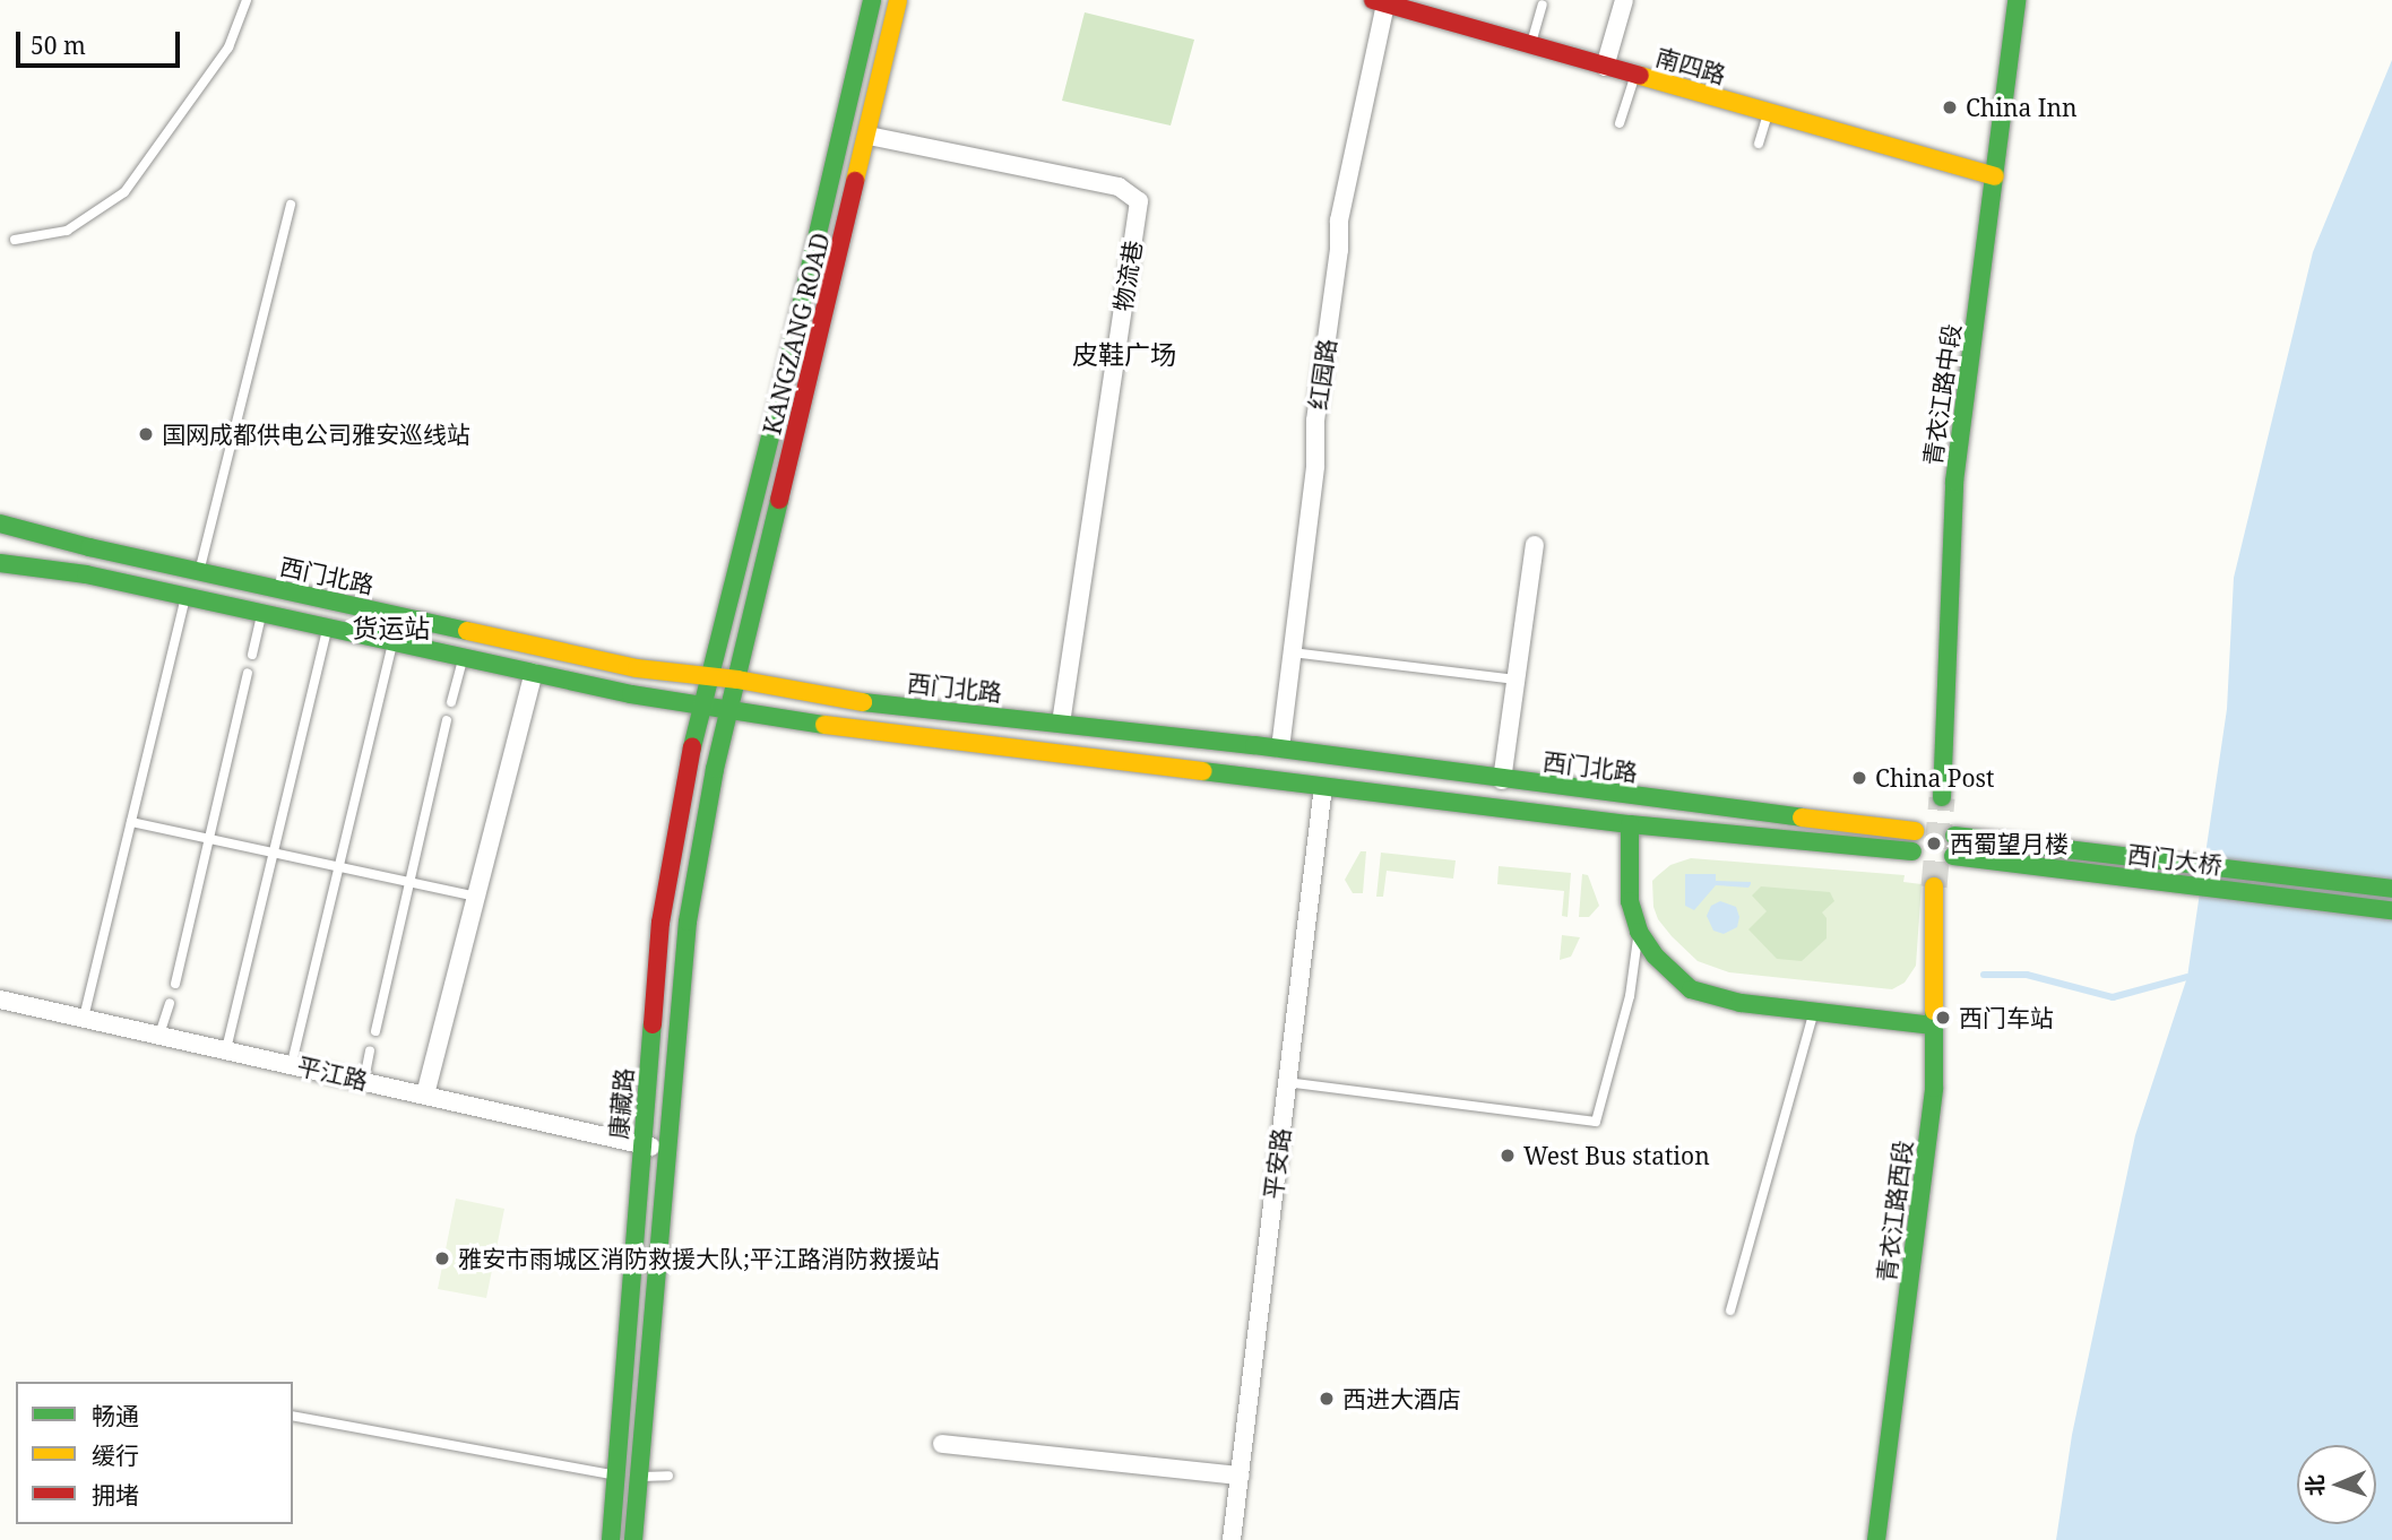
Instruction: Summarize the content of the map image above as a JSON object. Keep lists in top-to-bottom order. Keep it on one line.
{"streets":{"main road":["南四路","KANGZANG ROAD","青衣江路中段","西门北路","西门大桥","康藏路","青衣江路西段"],"street":["物流巷","红园路","平江路","平安路"]},"crossings":[["南四路","红园路"],["南四路","青衣江路中段"],["物流巷","KANGZANG ROAD"],["物流巷","西门北路"],["KANGZANG ROAD","西门北路"],["KANGZANG ROAD","康藏路"],["红园路","西门北路"],["西门北路","康藏路"],["平江路","康藏路"]],"districts":["皮鞋广场","货运站"],"places":["China Inn","国网成都供电公司雅安巡线站","China Post","西蜀望月楼","西门车站","West Bus station","雅安市雨城区消防救援大队;平江路消防救援站","西进大酒店"],"legend":["畅通","缓行","拥堵"],"scale_bar":"50 m","north":"left"}
